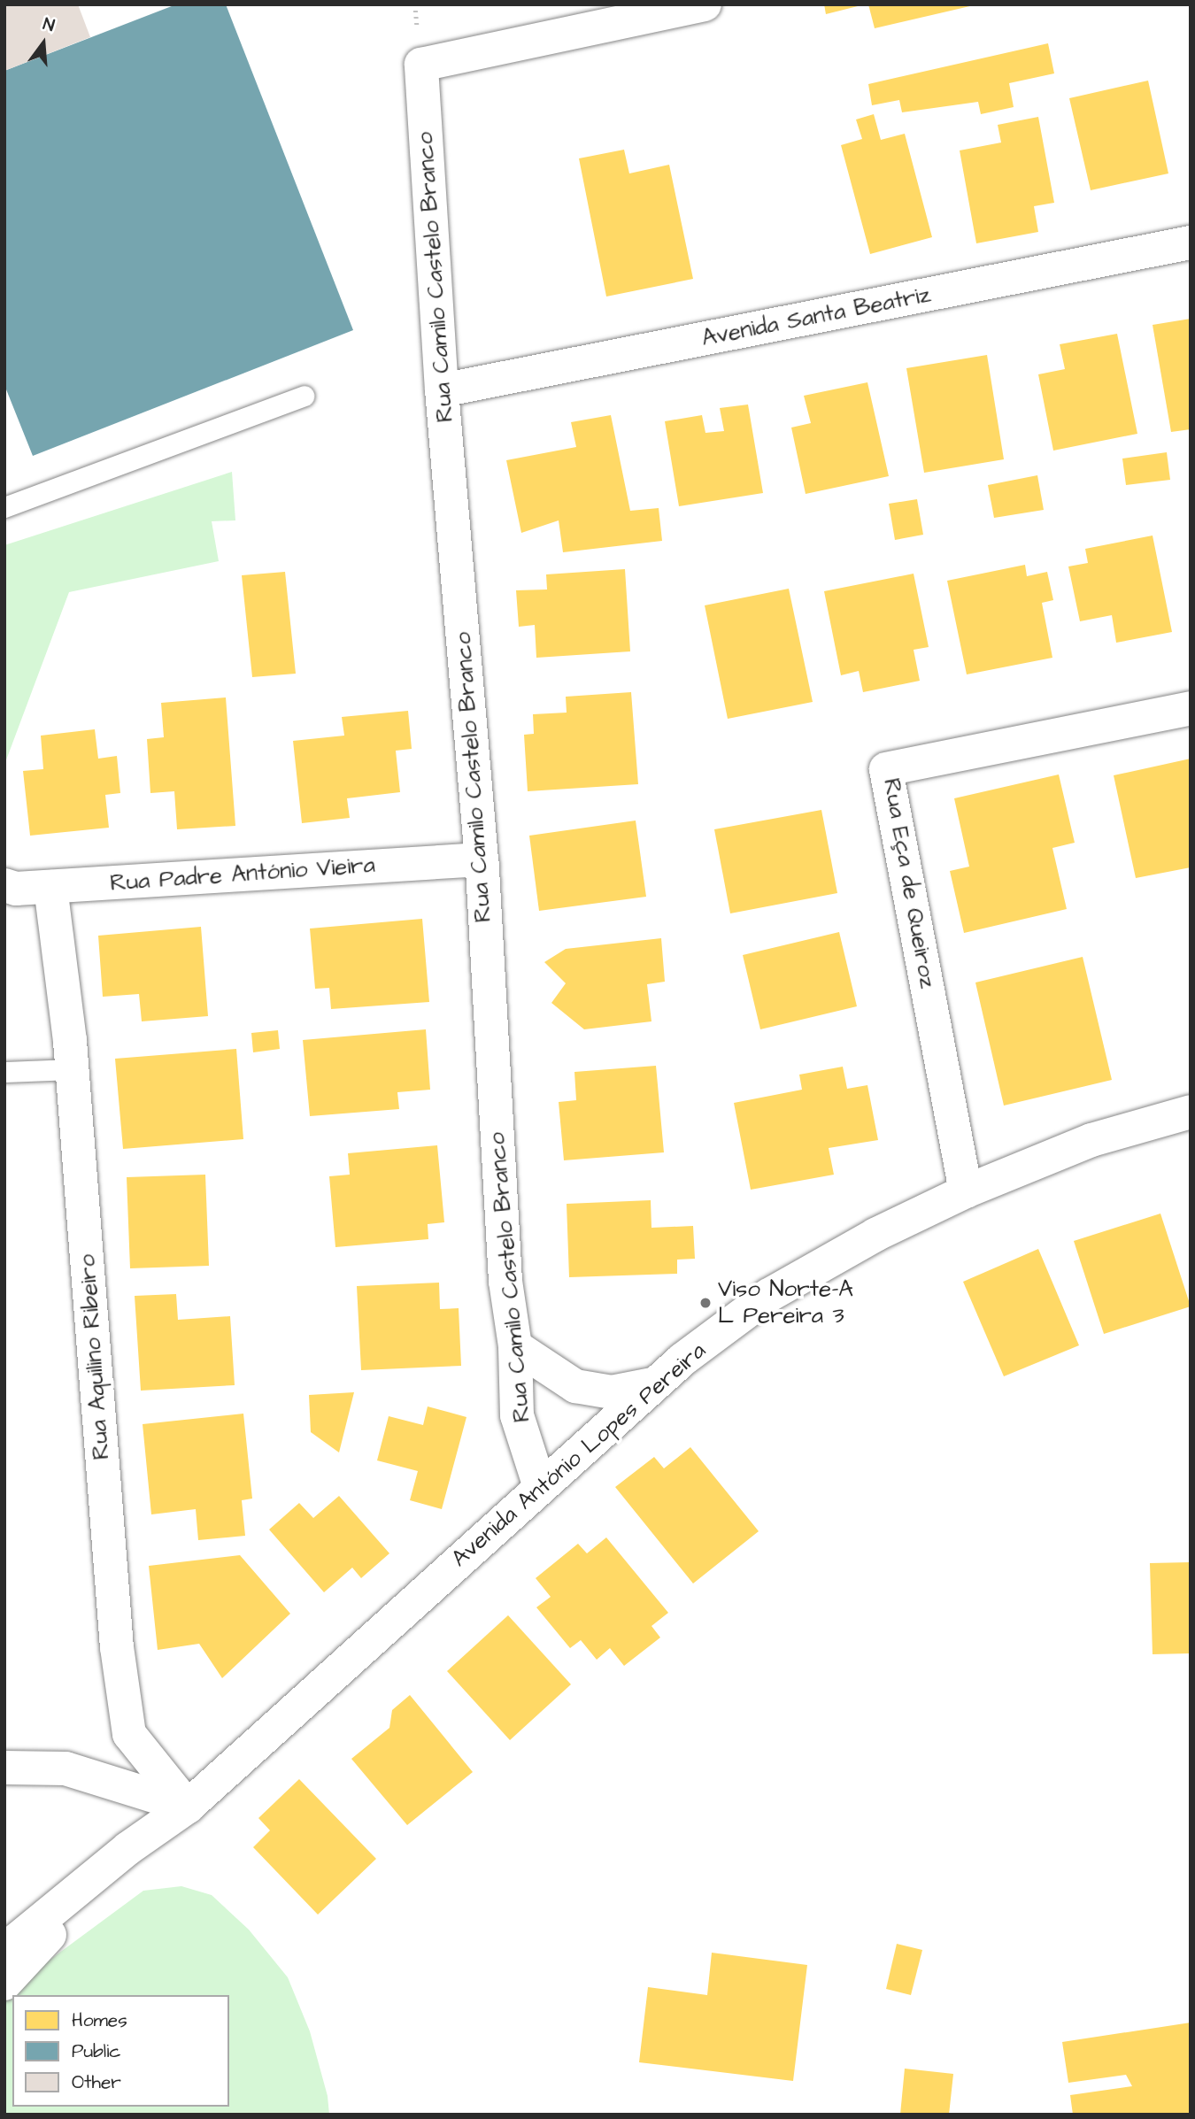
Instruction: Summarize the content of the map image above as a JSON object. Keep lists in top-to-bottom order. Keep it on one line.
{"streets":{"street":["Rua Camilo Castelo Branco","Avenida Santa Beatriz","Rua Padre António Vieira","Rua Eça de Queiroz","Rua Aquilino Ribeiro","Avenida António Lopes Pereira"]},"crossings":[["Rua Camilo Castelo Branco","Avenida Santa Beatriz"],["Rua Camilo Castelo Branco","Rua Padre António Vieira"],["Rua Camilo Castelo Branco","Avenida António Lopes Pereira"],["Rua Padre António Vieira","Rua Aquilino Ribeiro"],["Rua Eça de Queiroz","Avenida António Lopes Pereira"],["Rua Aquilino Ribeiro","Avenida António Lopes Pereira"]],"places":["Viso Norte-A L Pereira 3"],"legend":["Homes","Public","Other"],"north":"top"}
